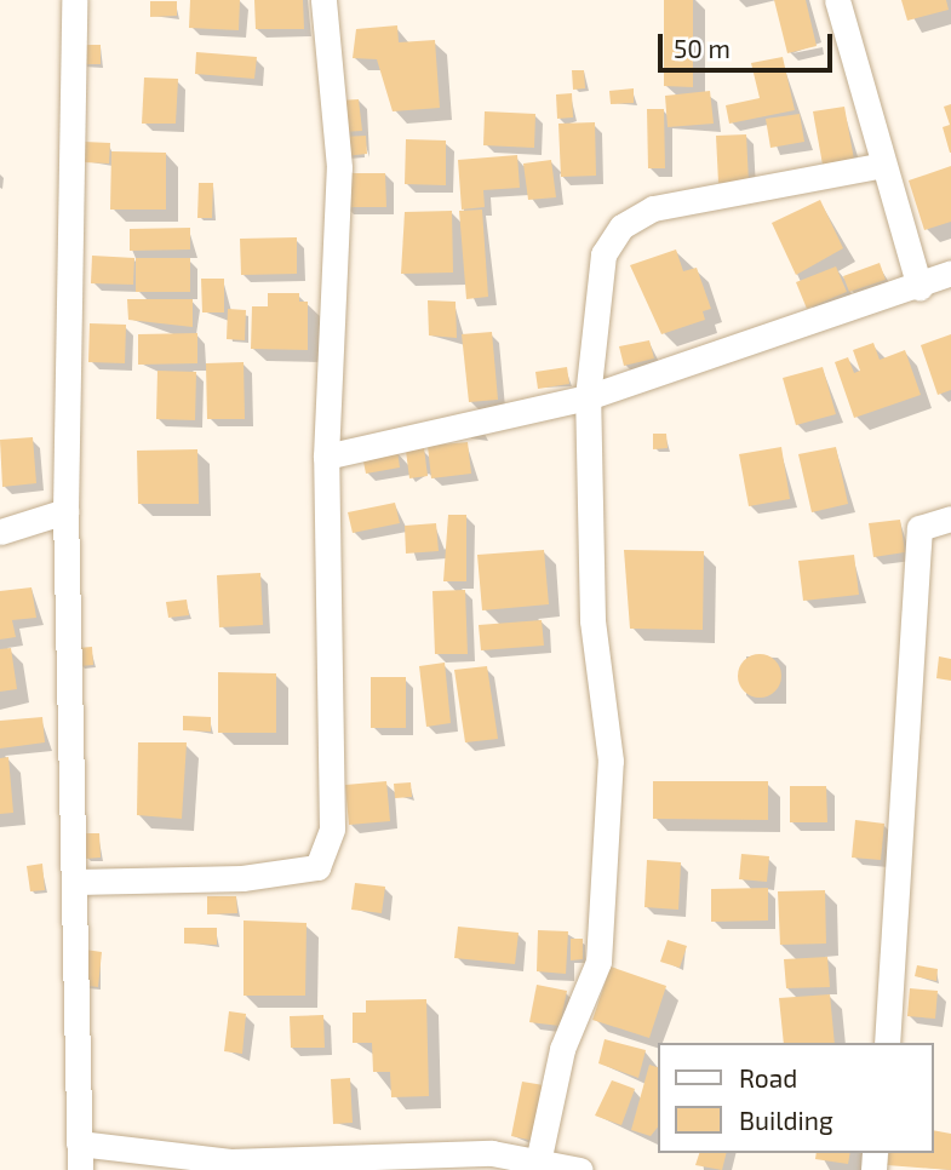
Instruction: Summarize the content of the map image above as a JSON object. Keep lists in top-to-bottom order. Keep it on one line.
{"legend":["Road","Building"],"scale_bar":"50 m"}
